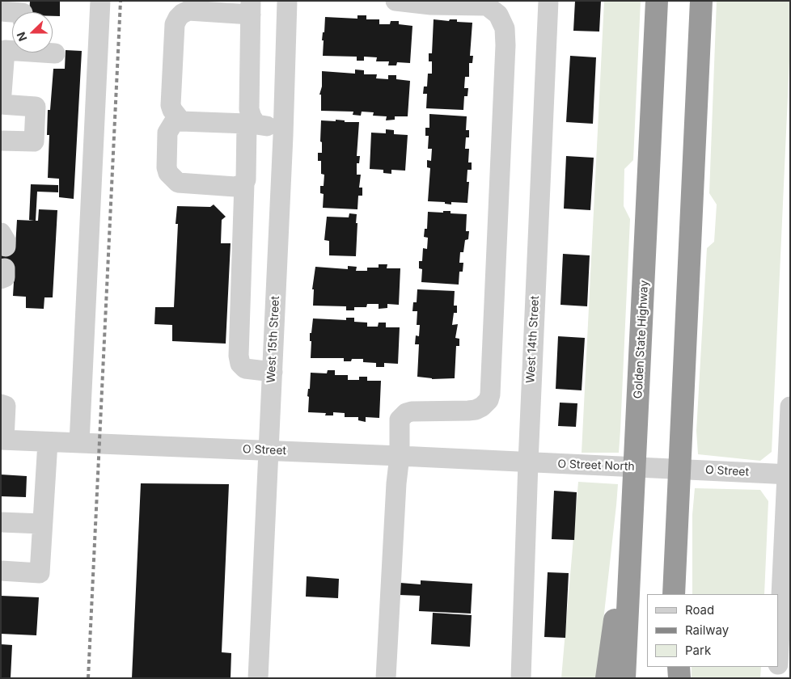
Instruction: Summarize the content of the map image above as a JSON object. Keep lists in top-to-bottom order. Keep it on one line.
{"streets":{"highway":["Golden State Highway"],"street":["West 15th Street","West 14th Street","O Street","O Street North"]},"crossings":[["West 15th Street","O Street"],["West 14th Street","O Street"],["West 14th Street","O Street North"],["O Street","O Street North"]],"legend":["Road","Railway","Park"],"north":"left"}
